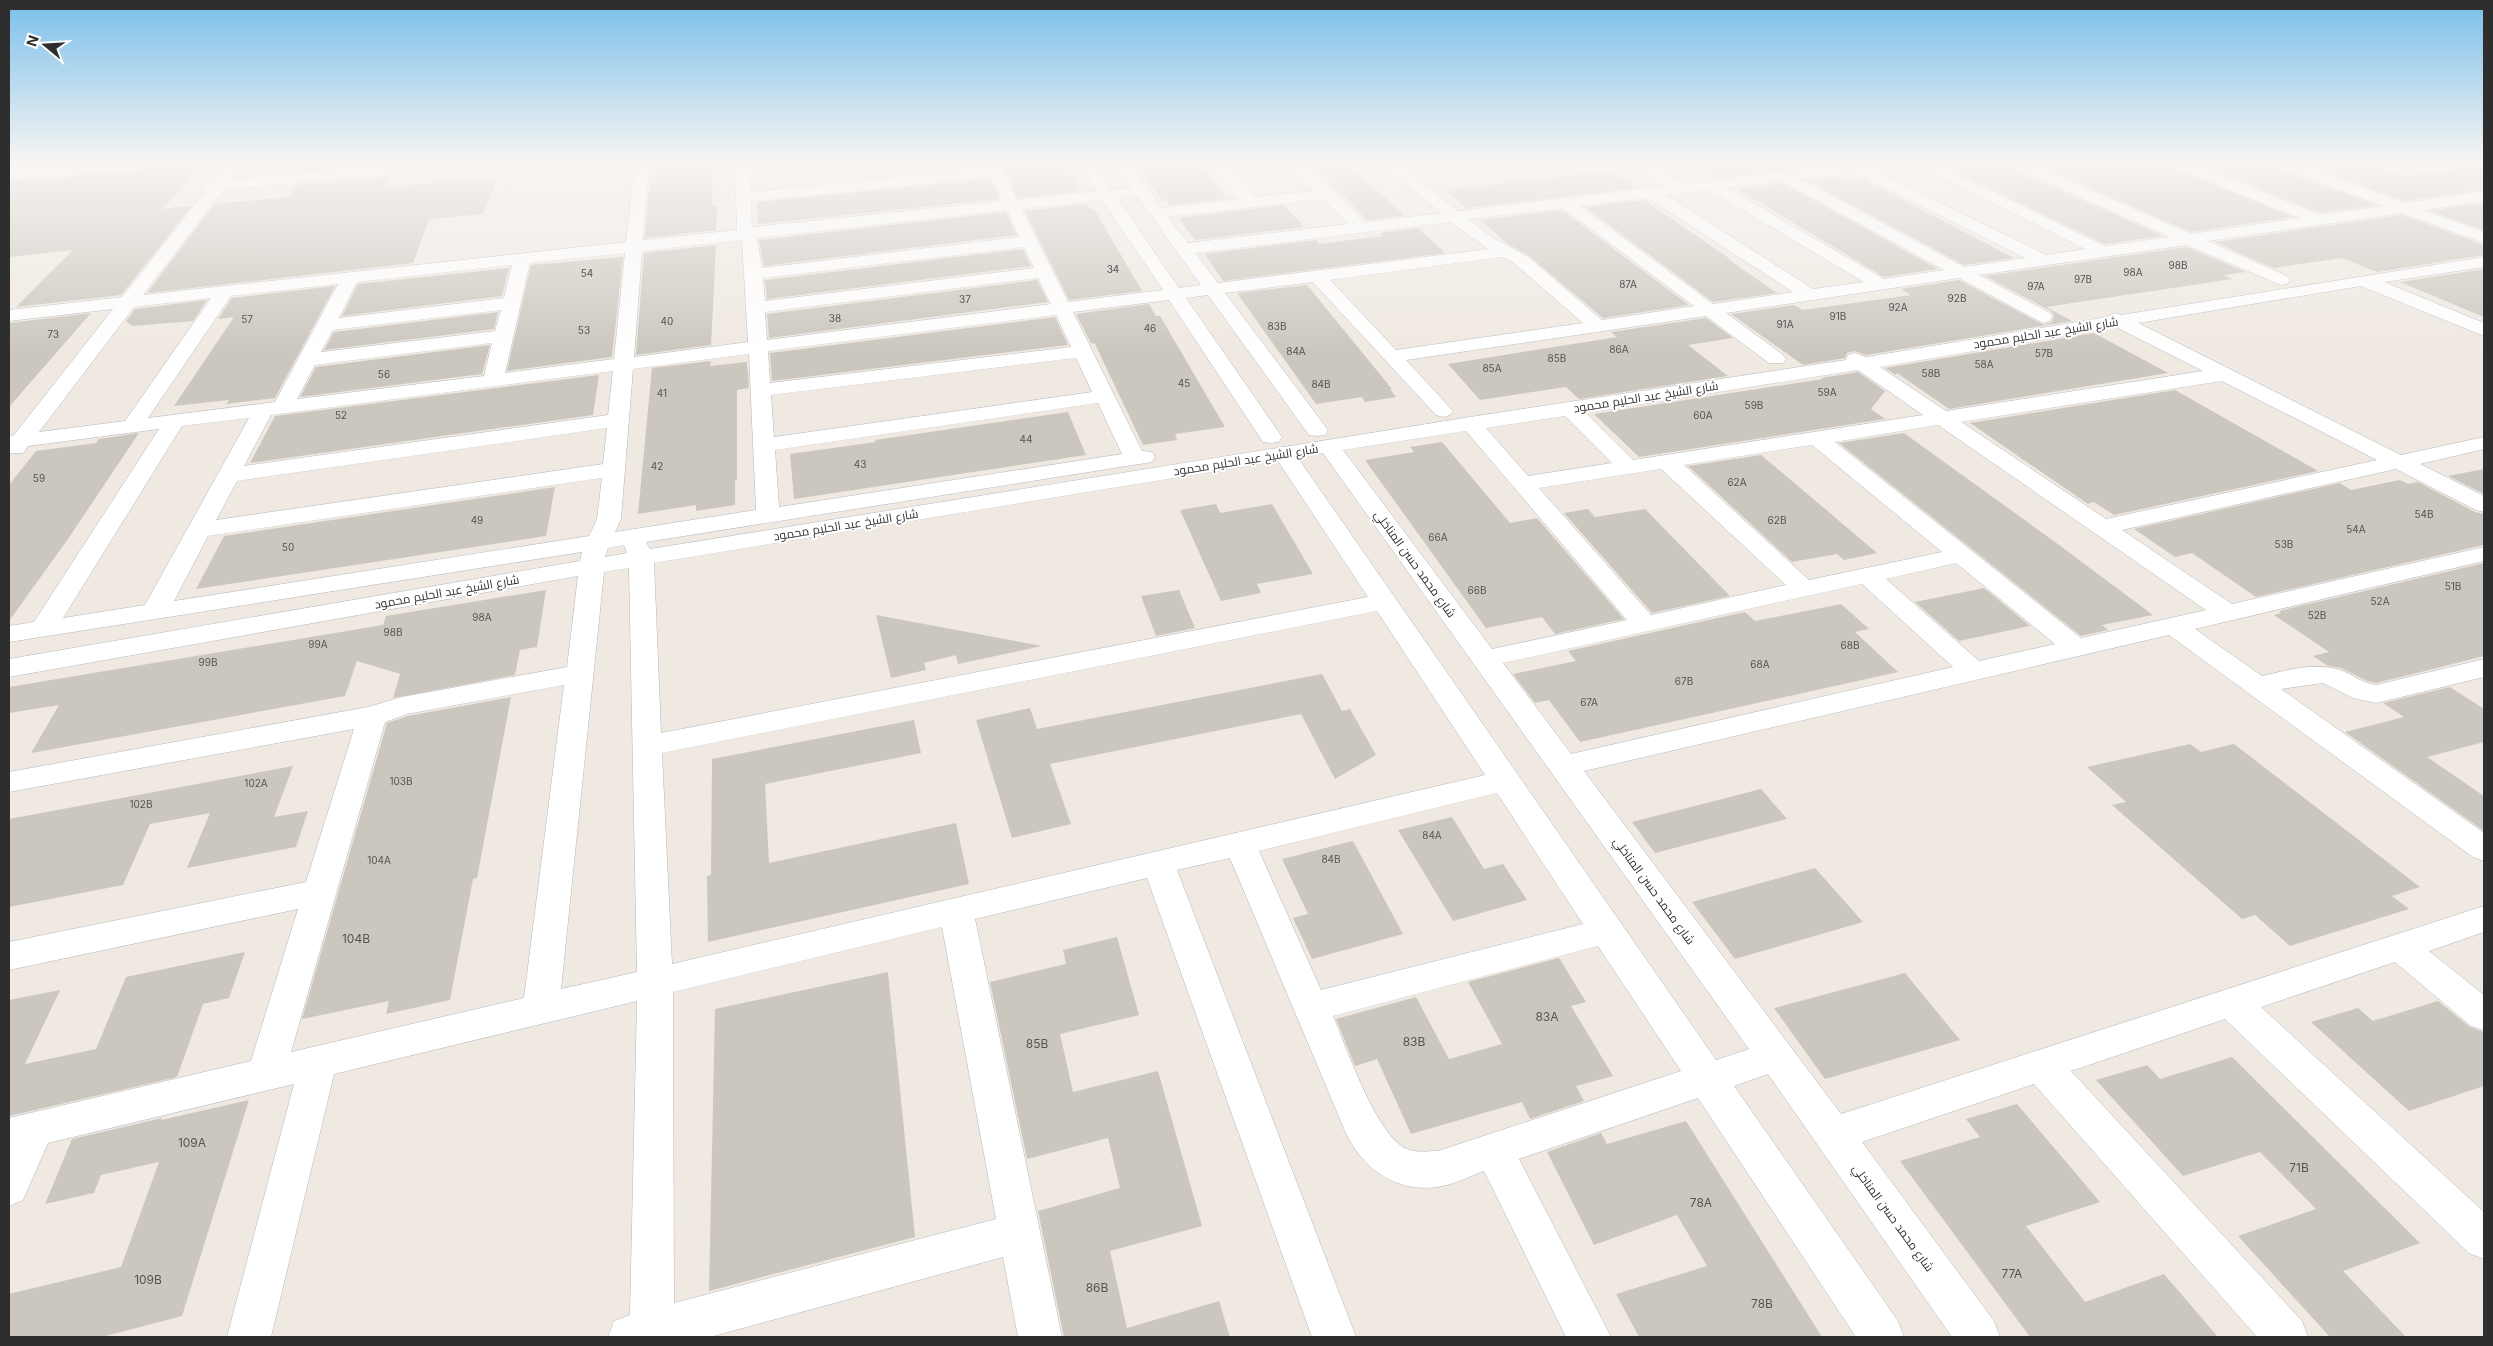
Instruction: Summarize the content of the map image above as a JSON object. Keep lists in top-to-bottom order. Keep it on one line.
{"streets":{"street":["شارع الشيخ عبد الحليم محمود","شارع محمد حسن المناخلي"]},"crossings":[["شارع الشيخ عبد الحليم محمود","شارع محمد حسن المناخلي"]],"house_numbers":["98B","34","98A","54","97B","87A","97A","92B","37","92A","91B","38","57","40","91A","83B","46","53","73","86A","84A","57B","85B","58A","85A","58B","56","45","84B","59A","41","59B","52","60A","44","43","42","59","62A","54B","49","62B","54A","66A","53B","50","51B","66B","52A","52B","98A","98B","99A","68B","99B","68A","67B","67A","103B","102A","102B","84A","84B","104A","104B","83A","83B","85B","109A","71B","78A","77A","109B","86B","78B"],"north":"left"}
